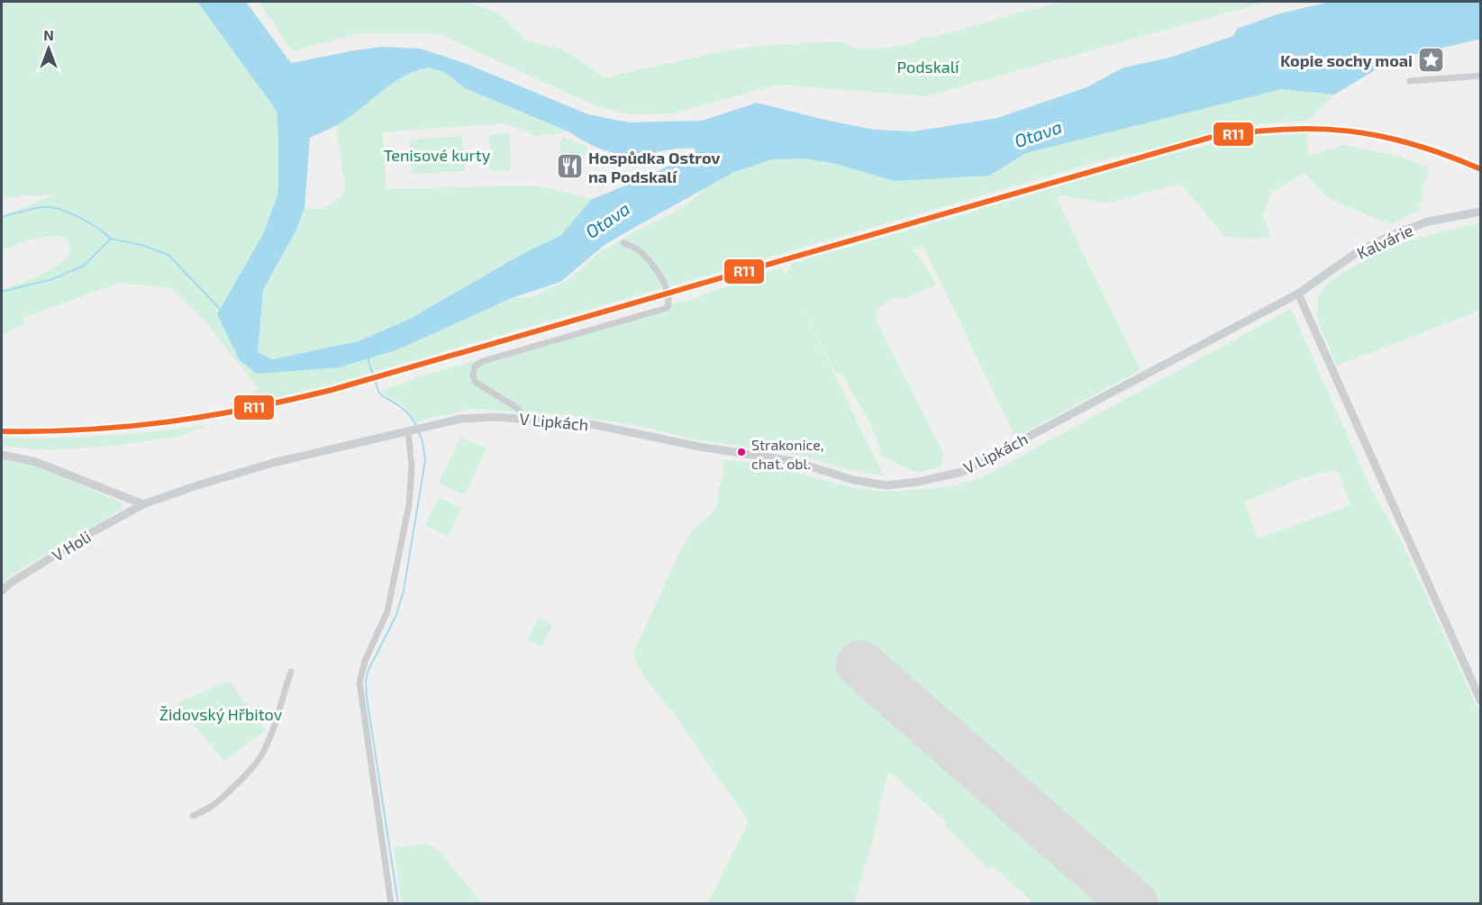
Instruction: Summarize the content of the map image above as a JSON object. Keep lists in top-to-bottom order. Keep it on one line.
{"streets":{"street":["Kalvárie","V Lipkách","V Holi"]},"crossings":[["Kalvárie","V Lipkách"],["V Lipkách","V Holi"]],"water":["Otava"],"parks":["Podskalí","Tenisové kurty","Židovský Hřbitov"],"places":{"place":["Kopie sochy moai"],"restaurant":["Hospůdka Ostrov na Podskalí"],"other":["Strakonice, chat. obl."]},"lines":["transit line R11"],"north":"top"}
